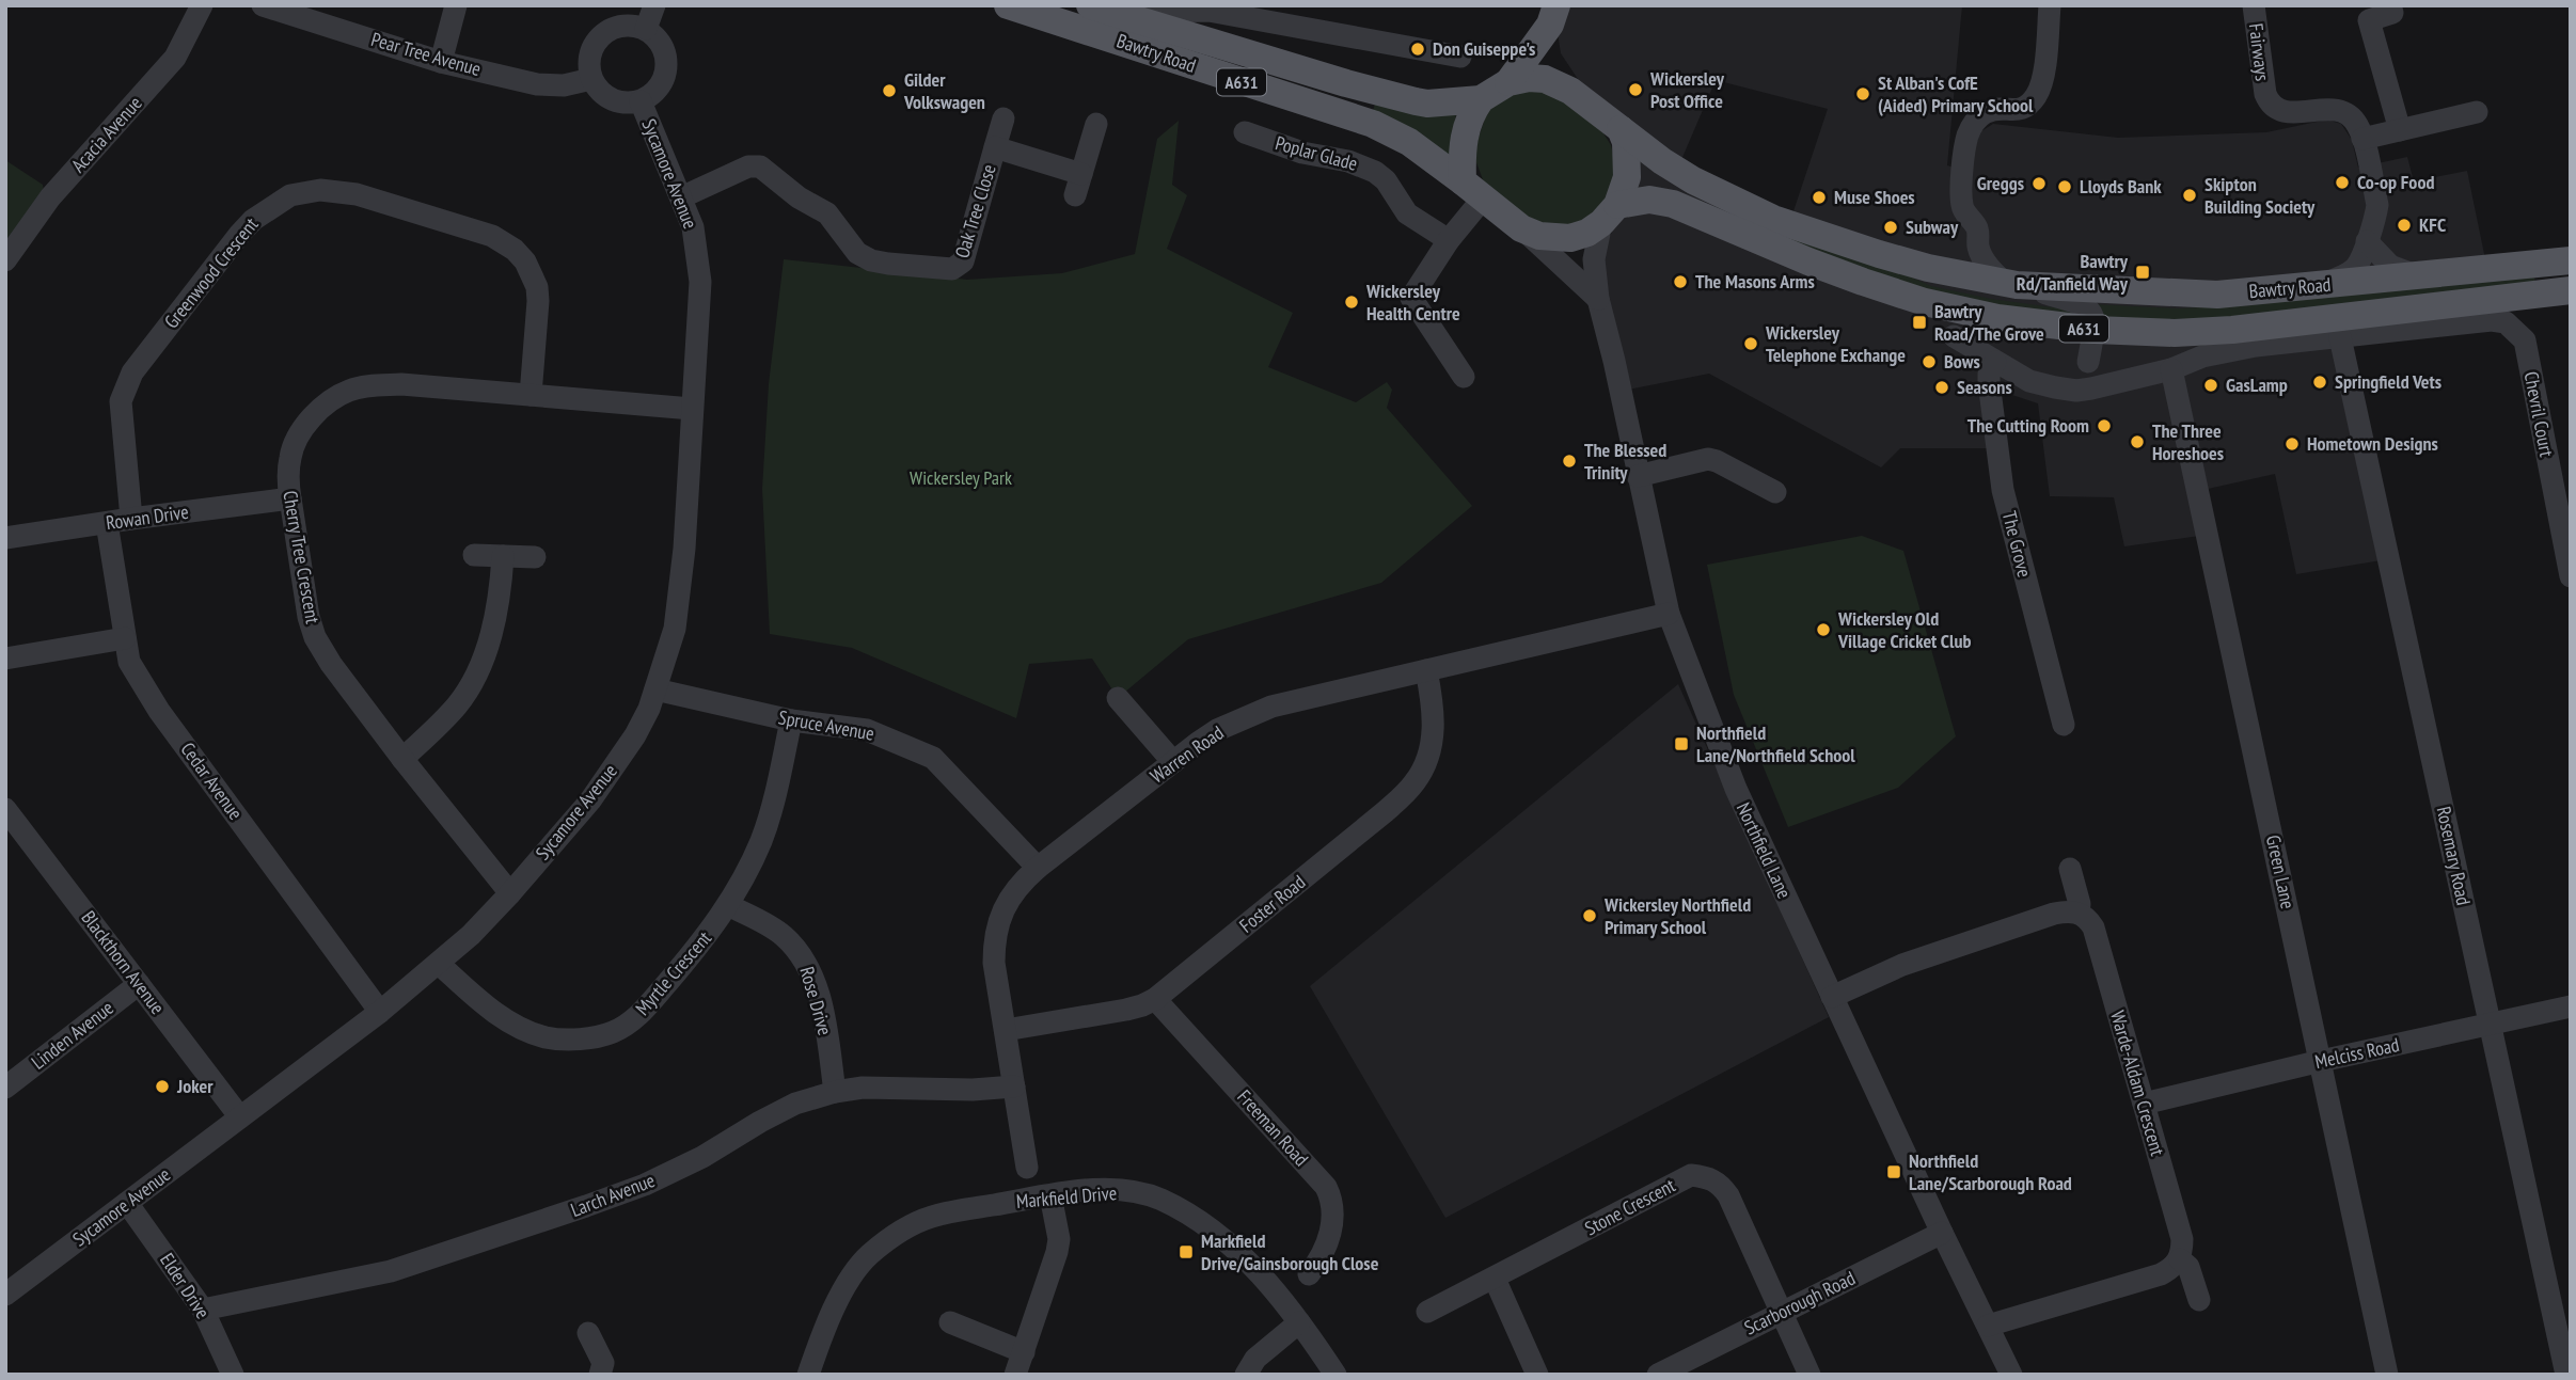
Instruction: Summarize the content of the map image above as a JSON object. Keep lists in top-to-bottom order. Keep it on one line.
{"streets":{"main road":["Bawtry Road","A631"],"street":["Fairways","Pear Tree Avenue","Acacia Avenue","Poplar Glade","Sycamore Avenue","Oak Tree Close","Greenwood Crescent","Chevril Court","Rowan Drive","The Grove","Cherry Tree Crescent","Spruce Avenue","Warren Road","Cedar Avenue","Northfield Lane","Rosemary Road","Green Lane","Foster Road","Blackthorn Avenue","Myrtle Crescent","Rose Drive","Linden Avenue","Melciss Road","Warde-Aldam Crescent","Freeman Road","Larch Avenue","Markfield Drive","Stone Crescent","Elder Drive","Scarborough Road"]},"crossings":[["Fairways","Bawtry Road"],["Bawtry Road","A631"],["Bawtry Road","Northfield Lane"],["Pear Tree Avenue","Sycamore Avenue"],["A631","Northfield Lane"],["Sycamore Avenue","Oak Tree Close"],["Sycamore Avenue","Cherry Tree Crescent"],["Sycamore Avenue","Spruce Avenue"],["Sycamore Avenue","Cedar Avenue"],["Sycamore Avenue","Blackthorn Avenue"],["Sycamore Avenue","Myrtle Crescent"],["Sycamore Avenue","Elder Drive"],["Greenwood Crescent","Rowan Drive"],["Greenwood Crescent","Cherry Tree Crescent"],["Chevril Court","Rosemary Road"],["Rowan Drive","Cherry Tree Crescent"],["Rowan Drive","Cedar Avenue"],["Spruce Avenue","Warren Road"],["Spruce Avenue","Myrtle Crescent"],["Warren Road","Northfield Lane"],["Warren Road","Foster Road"],["Warren Road","Larch Avenue"],["Northfield Lane","Scarborough Road"],["Rosemary Road","Melciss Road"],["Green Lane","Melciss Road"],["Foster Road","Freeman Road"],["Blackthorn Avenue","Linden Avenue"],["Myrtle Crescent","Rose Drive"],["Rose Drive","Larch Avenue"],["Melciss Road","Warde-Aldam Crescent"],["Larch Avenue","Elder Drive"],["Stone Crescent","Scarborough Road"]],"parks":["Wickersley Park"],"places":{"other":["Don Guiseppe's","Wickersley Post Office","Gilder Volkswagen","St Alban's CofE (Aided) Primary School","Co-op Food","Greggs","Lloyds Bank","Skipton Building Society","Muse Shoes","KFC","Subway","The Masons Arms","Wickersley Health Centre","Wickersley Telephone Exchange","Bows","Springfield Vets","GasLamp","Seasons","The Cutting Room","The Three Horeshoes","Hometown Designs","The Blessed Trinity","Wickersley Old Village Cricket Club","Wickersley Northfield Primary School","Joker"],"transit":["Bawtry Rd/Tanfield Way","Bawtry Road/The Grove","Northfield Lane/Northfield School","Northfield Lane/Scarborough Road","Markfield Drive/Gainsborough Close"]}}
